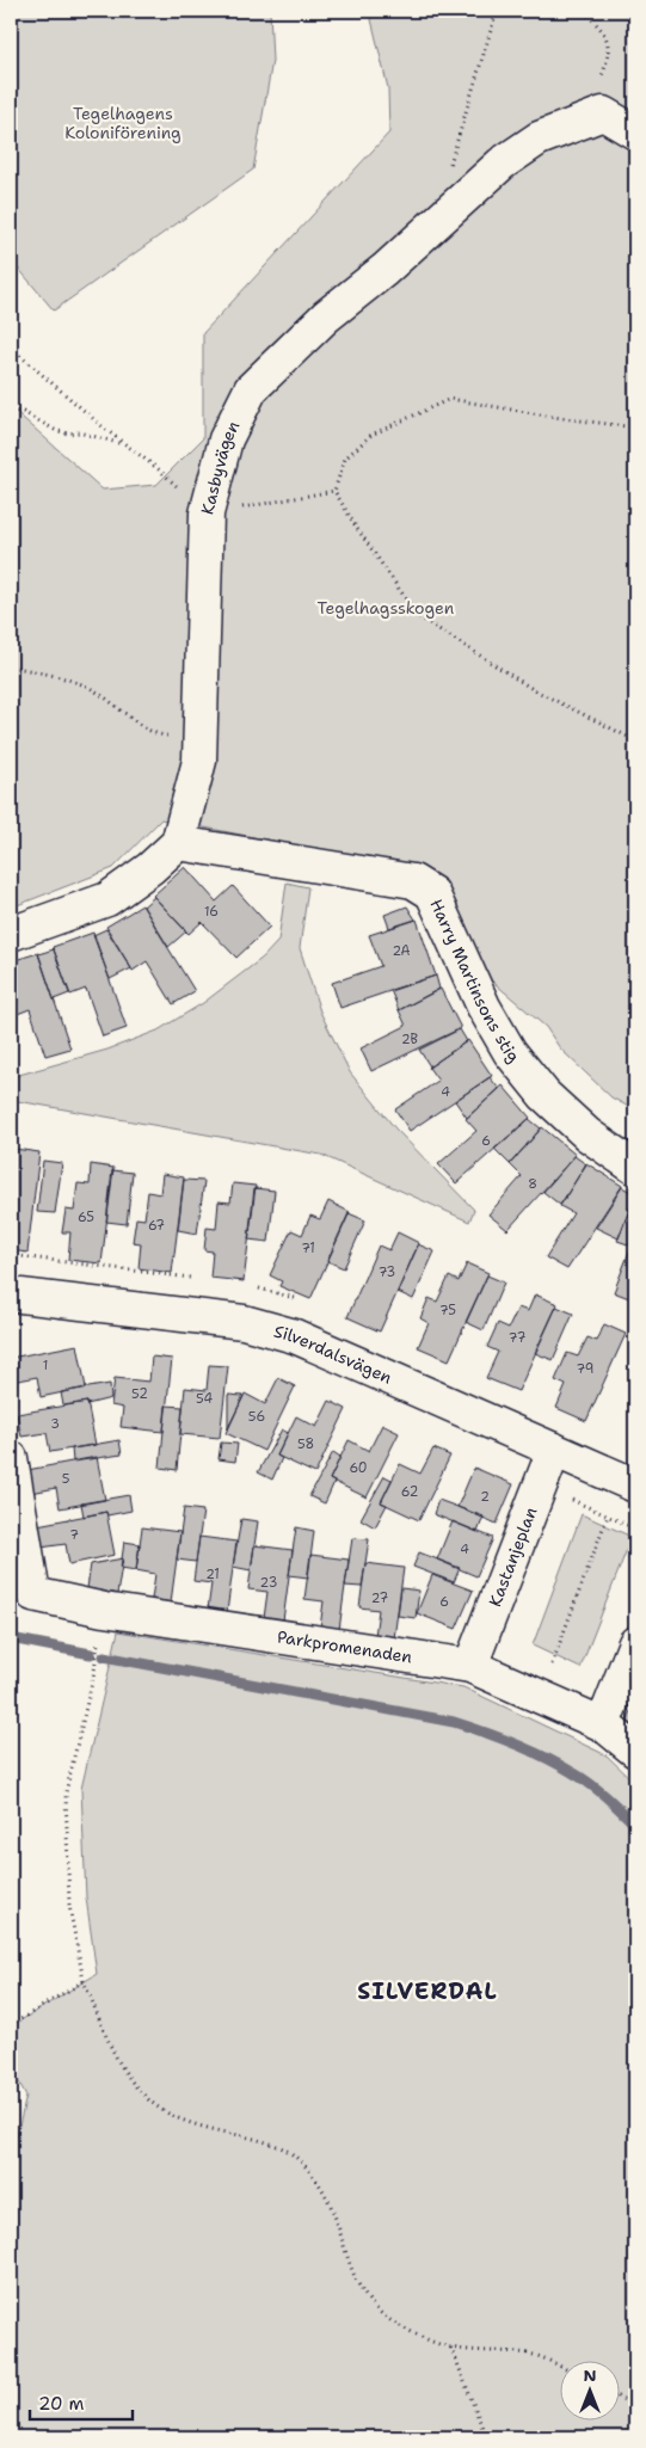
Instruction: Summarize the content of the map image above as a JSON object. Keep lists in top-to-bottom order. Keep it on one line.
{"streets":{"street":["Kasbyvägen","Harry Martinsons stig","Silverdalsvägen","Kastanjeplan","Parkpromenaden"]},"crossings":[["Kasbyvägen","Harry Martinsons stig"],["Silverdalsvägen","Kastanjeplan"],["Kastanjeplan","Parkpromenaden"]],"districts":["SILVERDAL"],"parks":["Tegelhagens Koloniförening","Tegelhagsskogen"],"house_numbers":["16","2A","2B","4","6","8","65","67","71","73","75","77","1","79","52","54","56","3","58","60","5","62","2","7","4","21","23","27","6"],"scale_bar":"20 m","north":"top"}
